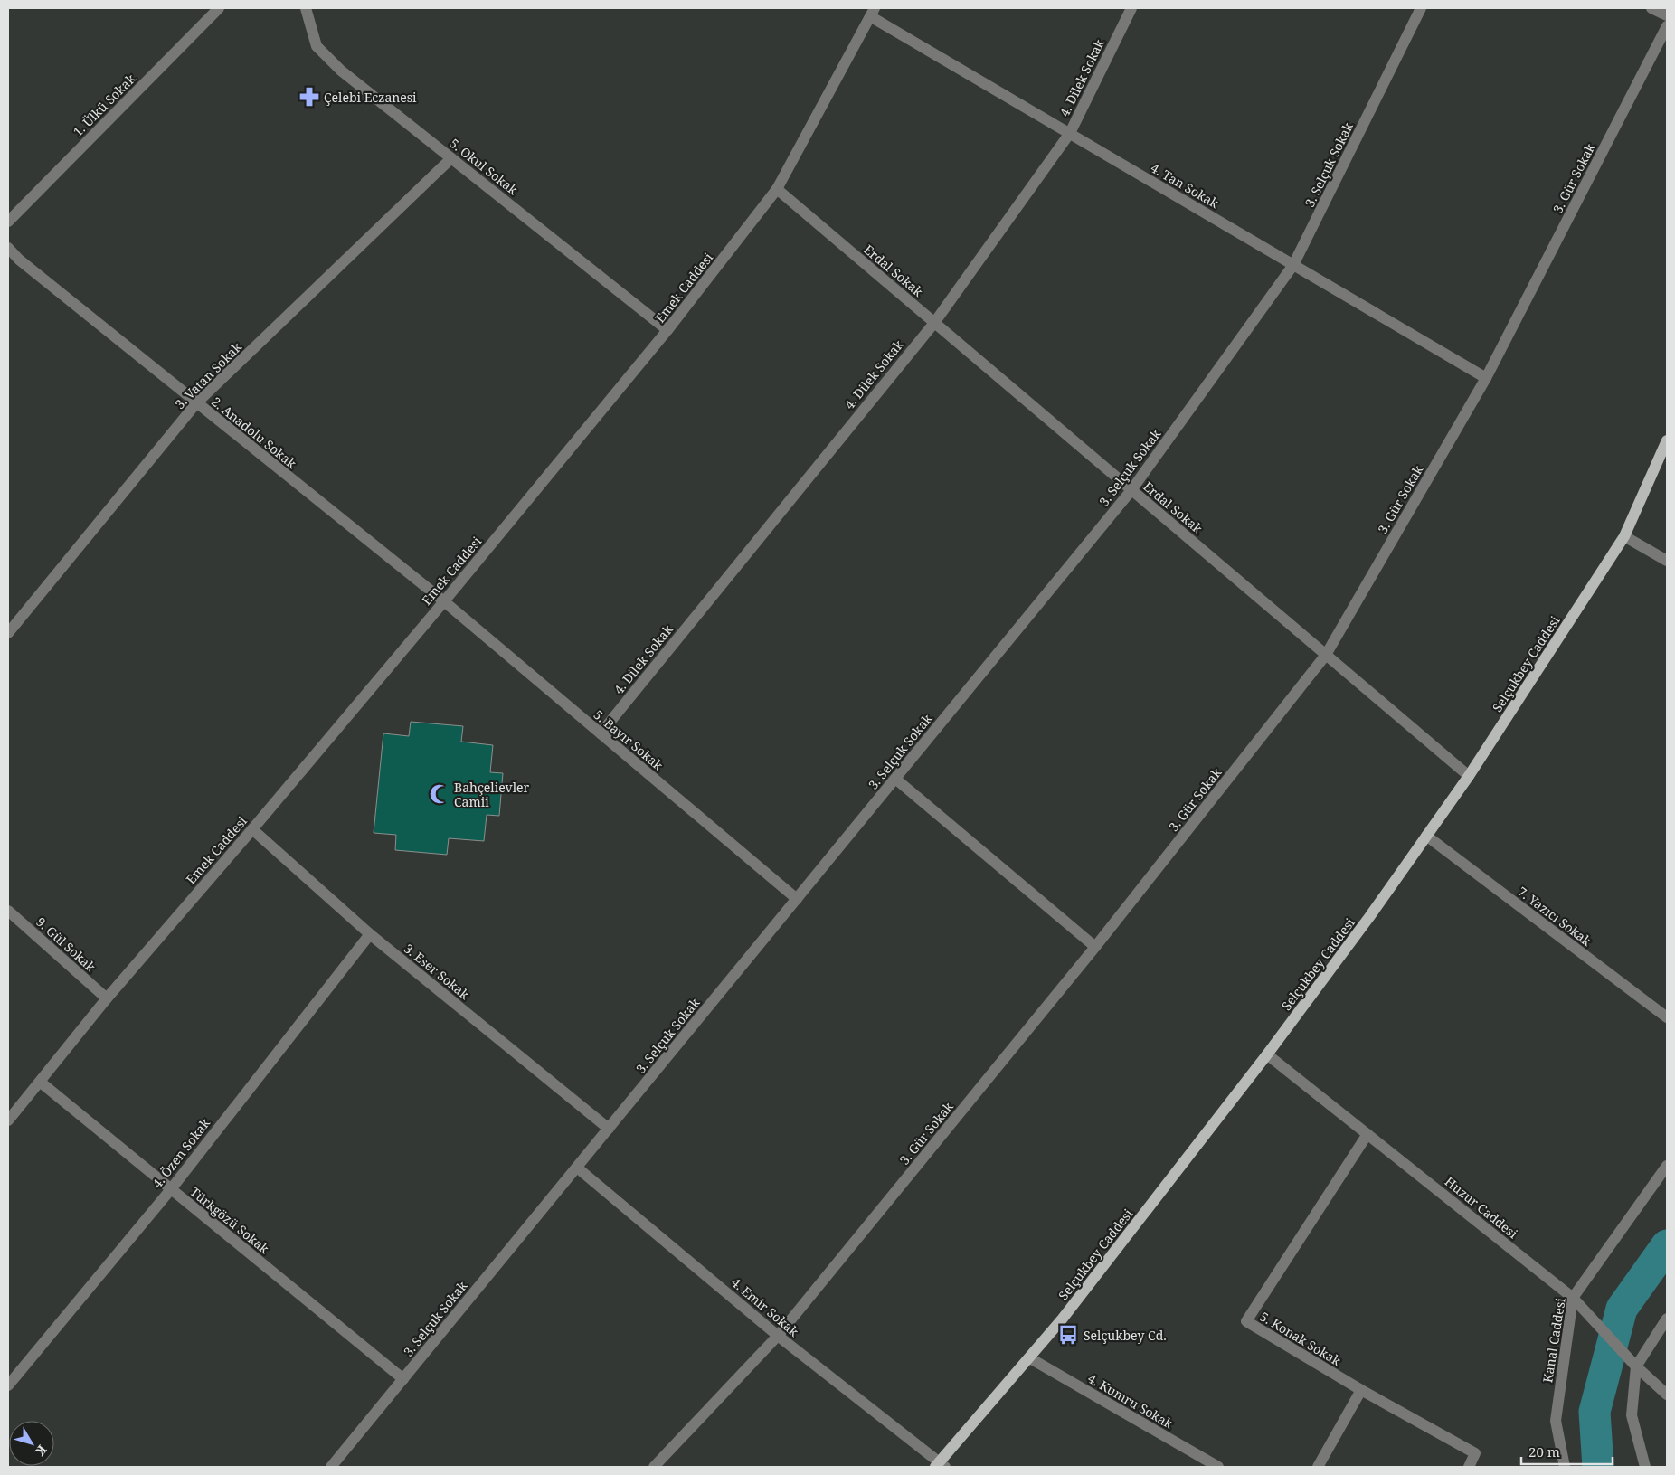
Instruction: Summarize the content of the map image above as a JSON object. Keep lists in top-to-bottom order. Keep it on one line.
{"streets":{"main road":["Selçukbey Caddesi"],"street":["4. Dilek Sokak","1. Ülkü Sokak","3. Selçuk Sokak","5. Okul Sokak","3. Gür Sokak","4. Tan Sokak","Erdal Sokak","Emek Caddesi","3. Vatan Sokak","2. Anadolu Sokak","5. Bayır Sokak","7. Yazıcı Sokak","9. Gül Sokak","3. Eser Sokak","4. Özen Sokak","Huzur Caddesi","Türkgözü Sokak","4. Emir Sokak","5. Konak Sokak","Kanal Caddesi","4. Kumru Sokak"]},"crossings":[["4. Dilek Sokak","4. Tan Sokak"],["4. Dilek Sokak","Erdal Sokak"],["4. Dilek Sokak","5. Bayır Sokak"],["3. Selçuk Sokak","4. Tan Sokak"],["3. Selçuk Sokak","Erdal Sokak"],["3. Selçuk Sokak","5. Bayır Sokak"],["3. Selçuk Sokak","3. Eser Sokak"],["3. Selçuk Sokak","Türkgözü Sokak"],["3. Selçuk Sokak","4. Emir Sokak"],["5. Okul Sokak","Emek Caddesi"],["5. Okul Sokak","3. Vatan Sokak"],["3. Gür Sokak","4. Tan Sokak"],["3. Gür Sokak","Erdal Sokak"],["3. Gür Sokak","4. Emir Sokak"],["4. Tan Sokak","Emek Caddesi"],["Erdal Sokak","Emek Caddesi"],["Erdal Sokak","Selçukbey Caddesi"],["Emek Caddesi","2. Anadolu Sokak"],["Emek Caddesi","5. Bayır Sokak"],["Emek Caddesi","9. Gül Sokak"],["Emek Caddesi","3. Eser Sokak"],["Emek Caddesi","Türkgözü Sokak"],["3. Vatan Sokak","2. Anadolu Sokak"],["2. Anadolu Sokak","5. Bayır Sokak"],["Selçukbey Caddesi","7. Yazıcı Sokak"],["Selçukbey Caddesi","Huzur Caddesi"],["Selçukbey Caddesi","4. Emir Sokak"],["Selçukbey Caddesi","4. Kumru Sokak"],["3. Eser Sokak","4. Özen Sokak"],["4. Özen Sokak","Türkgözü Sokak"],["Huzur Caddesi","5. Konak Sokak"],["Huzur Caddesi","Kanal Caddesi"]],"places":{"pharmacy":["Çelebi Eczanesi"],"mosque":["Bahçelievler Camii"],"bus stop":["Selçukbey Cd."]},"scale_bar":"20 m","north":"bottom right"}
